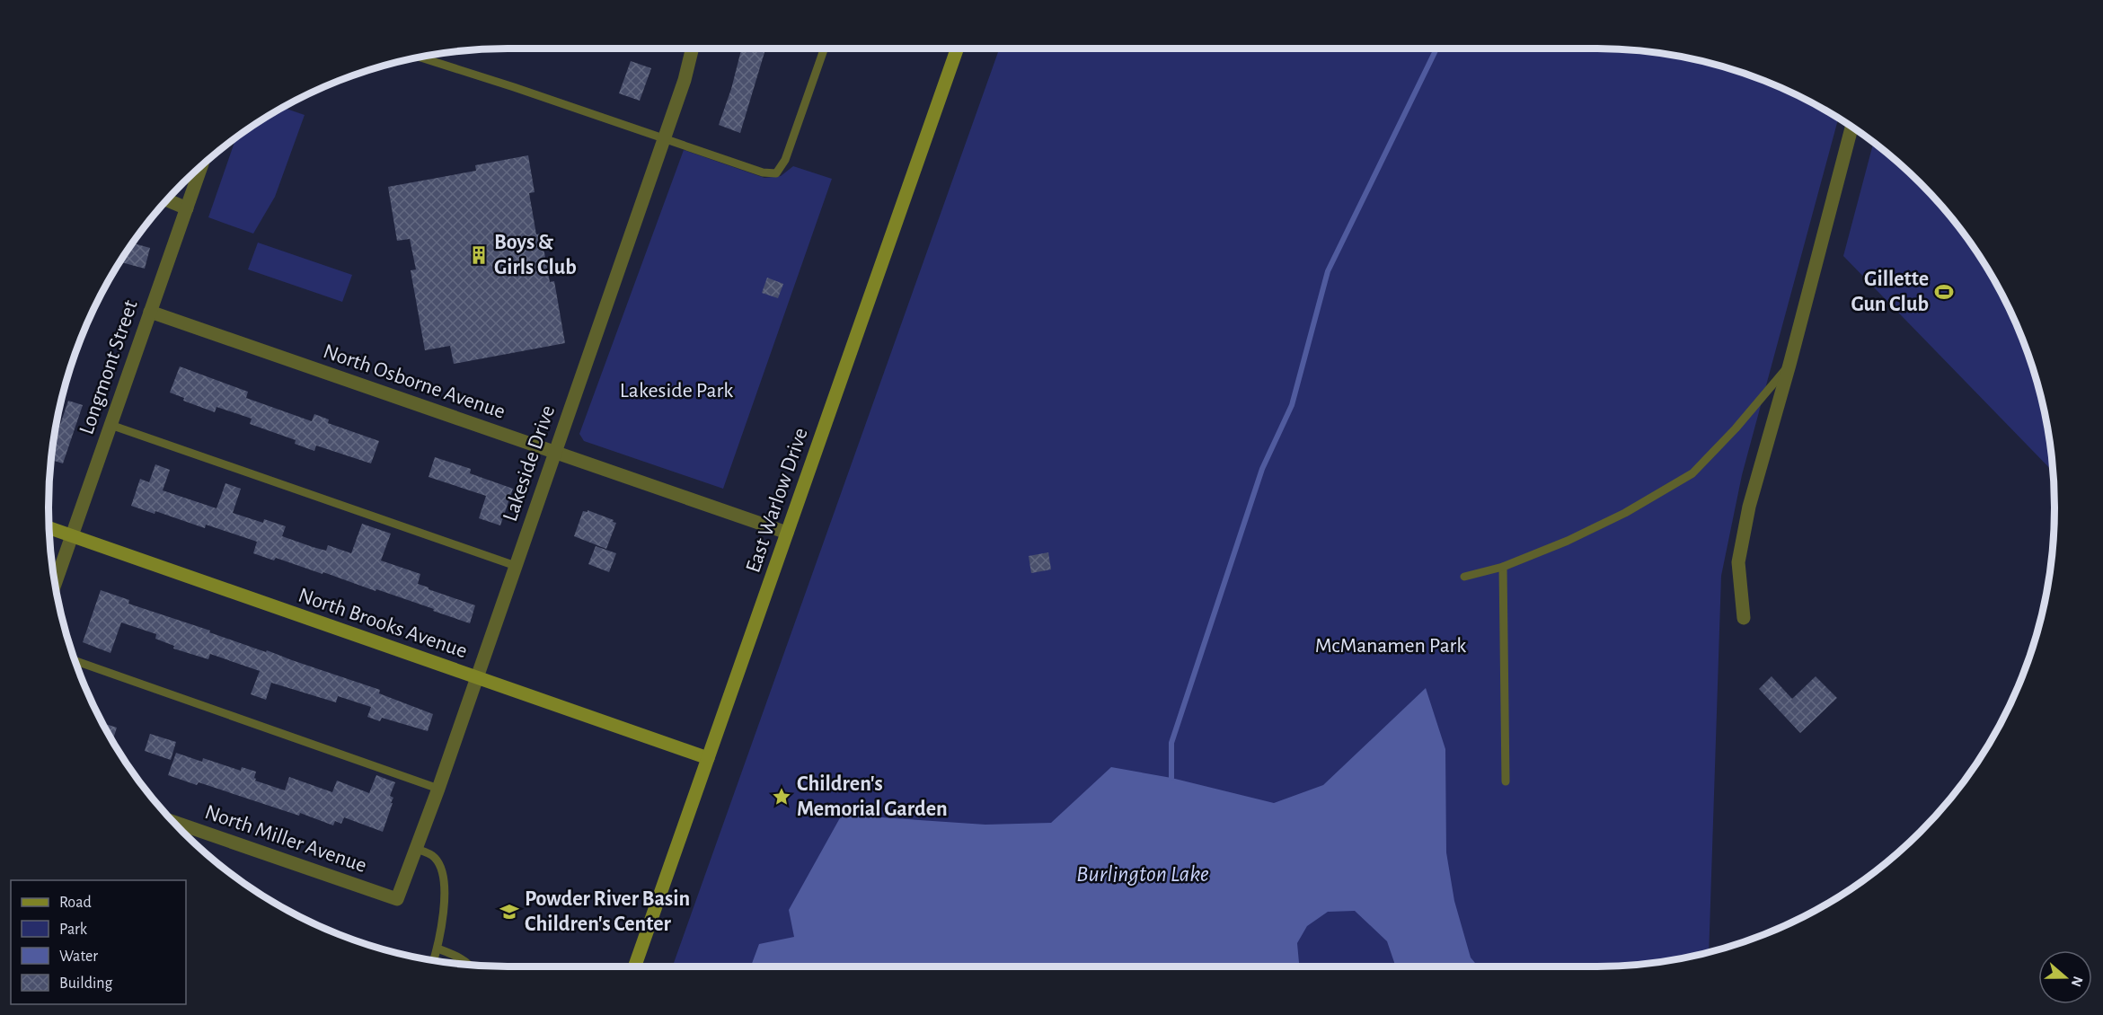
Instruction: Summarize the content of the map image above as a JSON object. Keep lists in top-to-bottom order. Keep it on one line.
{"streets":{"street":["Longmont Street","North Osborne Avenue","Lakeside Drive","East Warlow Drive","North Brooks Avenue","North Miller Avenue"]},"crossings":[["Longmont Street","North Osborne Avenue"],["Longmont Street","North Brooks Avenue"],["North Osborne Avenue","Lakeside Drive"],["North Osborne Avenue","East Warlow Drive"],["Lakeside Drive","North Brooks Avenue"],["Lakeside Drive","North Miller Avenue"],["East Warlow Drive","North Brooks Avenue"]],"water":["Burlington Lake"],"parks":["Lakeside Park","McManamen Park"],"places":{"building":["Boys & Girls Club"],"sports":["Gillette Gun Club"],"place":["Children's Memorial Garden"],"school or university":["Powder River Basin Children's Center"]},"legend":["Road","Park","Water","Building"],"north":"right"}
